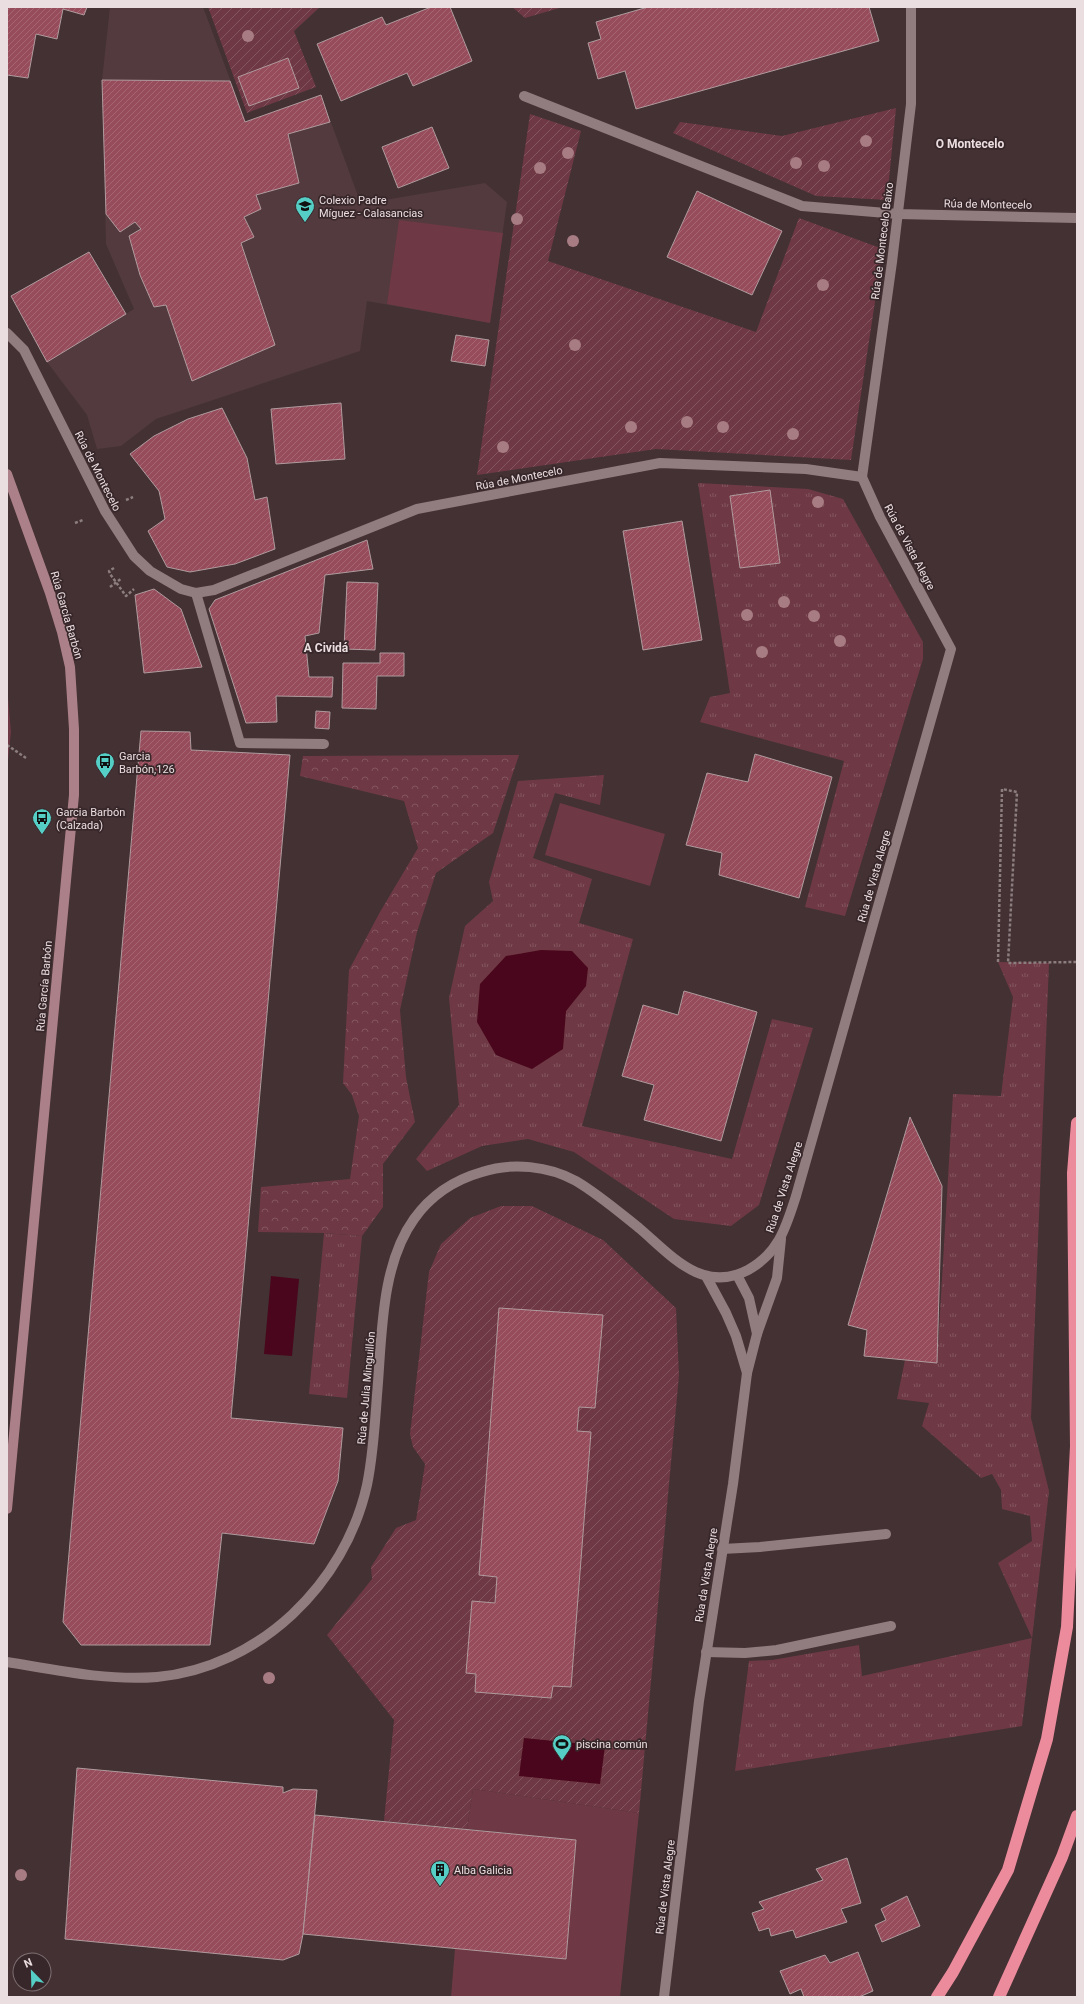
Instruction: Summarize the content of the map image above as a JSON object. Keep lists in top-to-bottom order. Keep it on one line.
{"streets":{"main road":["Rúa García Barbón"],"street":["Rúa de Montecelo","Rúa de Montecelo Baixo","Rúa de Vista Alegre","Rúa de Julia Minguillón","Rúa da Vista Alegre"]},"crossings":[["Rúa de Montecelo","Rúa de Montecelo Baixo"],["Rúa de Montecelo","Rúa de Vista Alegre"],["Rúa de Montecelo Baixo","Rúa de Vista Alegre"],["Rúa de Vista Alegre","Rúa de Julia Minguillón"],["Rúa de Vista Alegre","Rúa da Vista Alegre"],["Rúa de Julia Minguillón","Rúa da Vista Alegre"]],"districts":["O Montecelo","A Cividá"],"places":{"school or university":["Colexio Padre Míguez - Calasancias"],"bus stop":["Garcia Barbón,126","Garcia Barbón (Calzada)"],"sports":["piscina común"],"building":["Alba Galicia"]},"north":"top left"}
